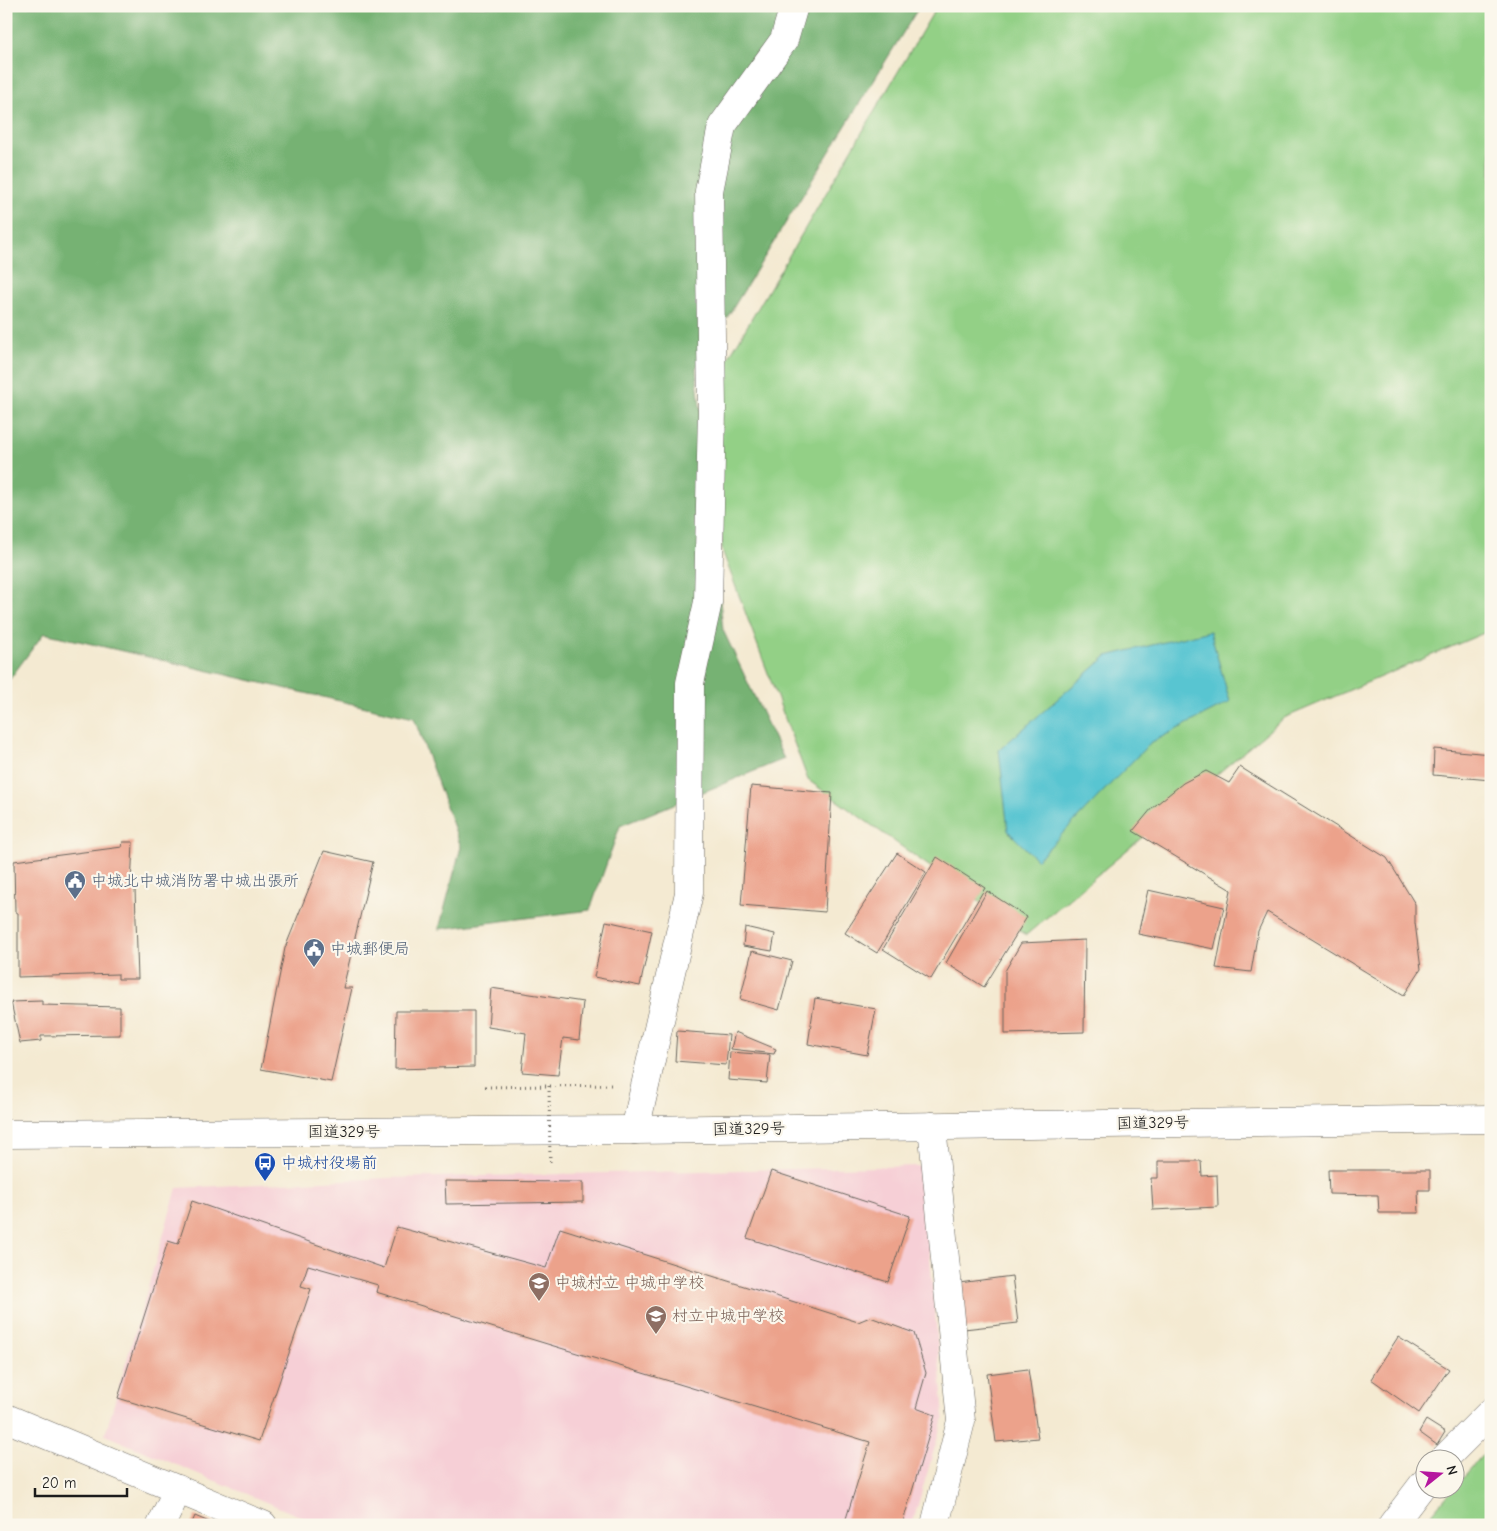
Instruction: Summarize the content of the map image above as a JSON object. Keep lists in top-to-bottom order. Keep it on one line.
{"streets":{"main road":["国道329号"]},"places":{"public building":["中城北中城消防署中城出張所","中城郵便局"],"bus stop":["中城村役場前"],"school or university":["中城村立 中城中学校","村立中城中学校"]},"scale_bar":"20 m","north":"right"}
